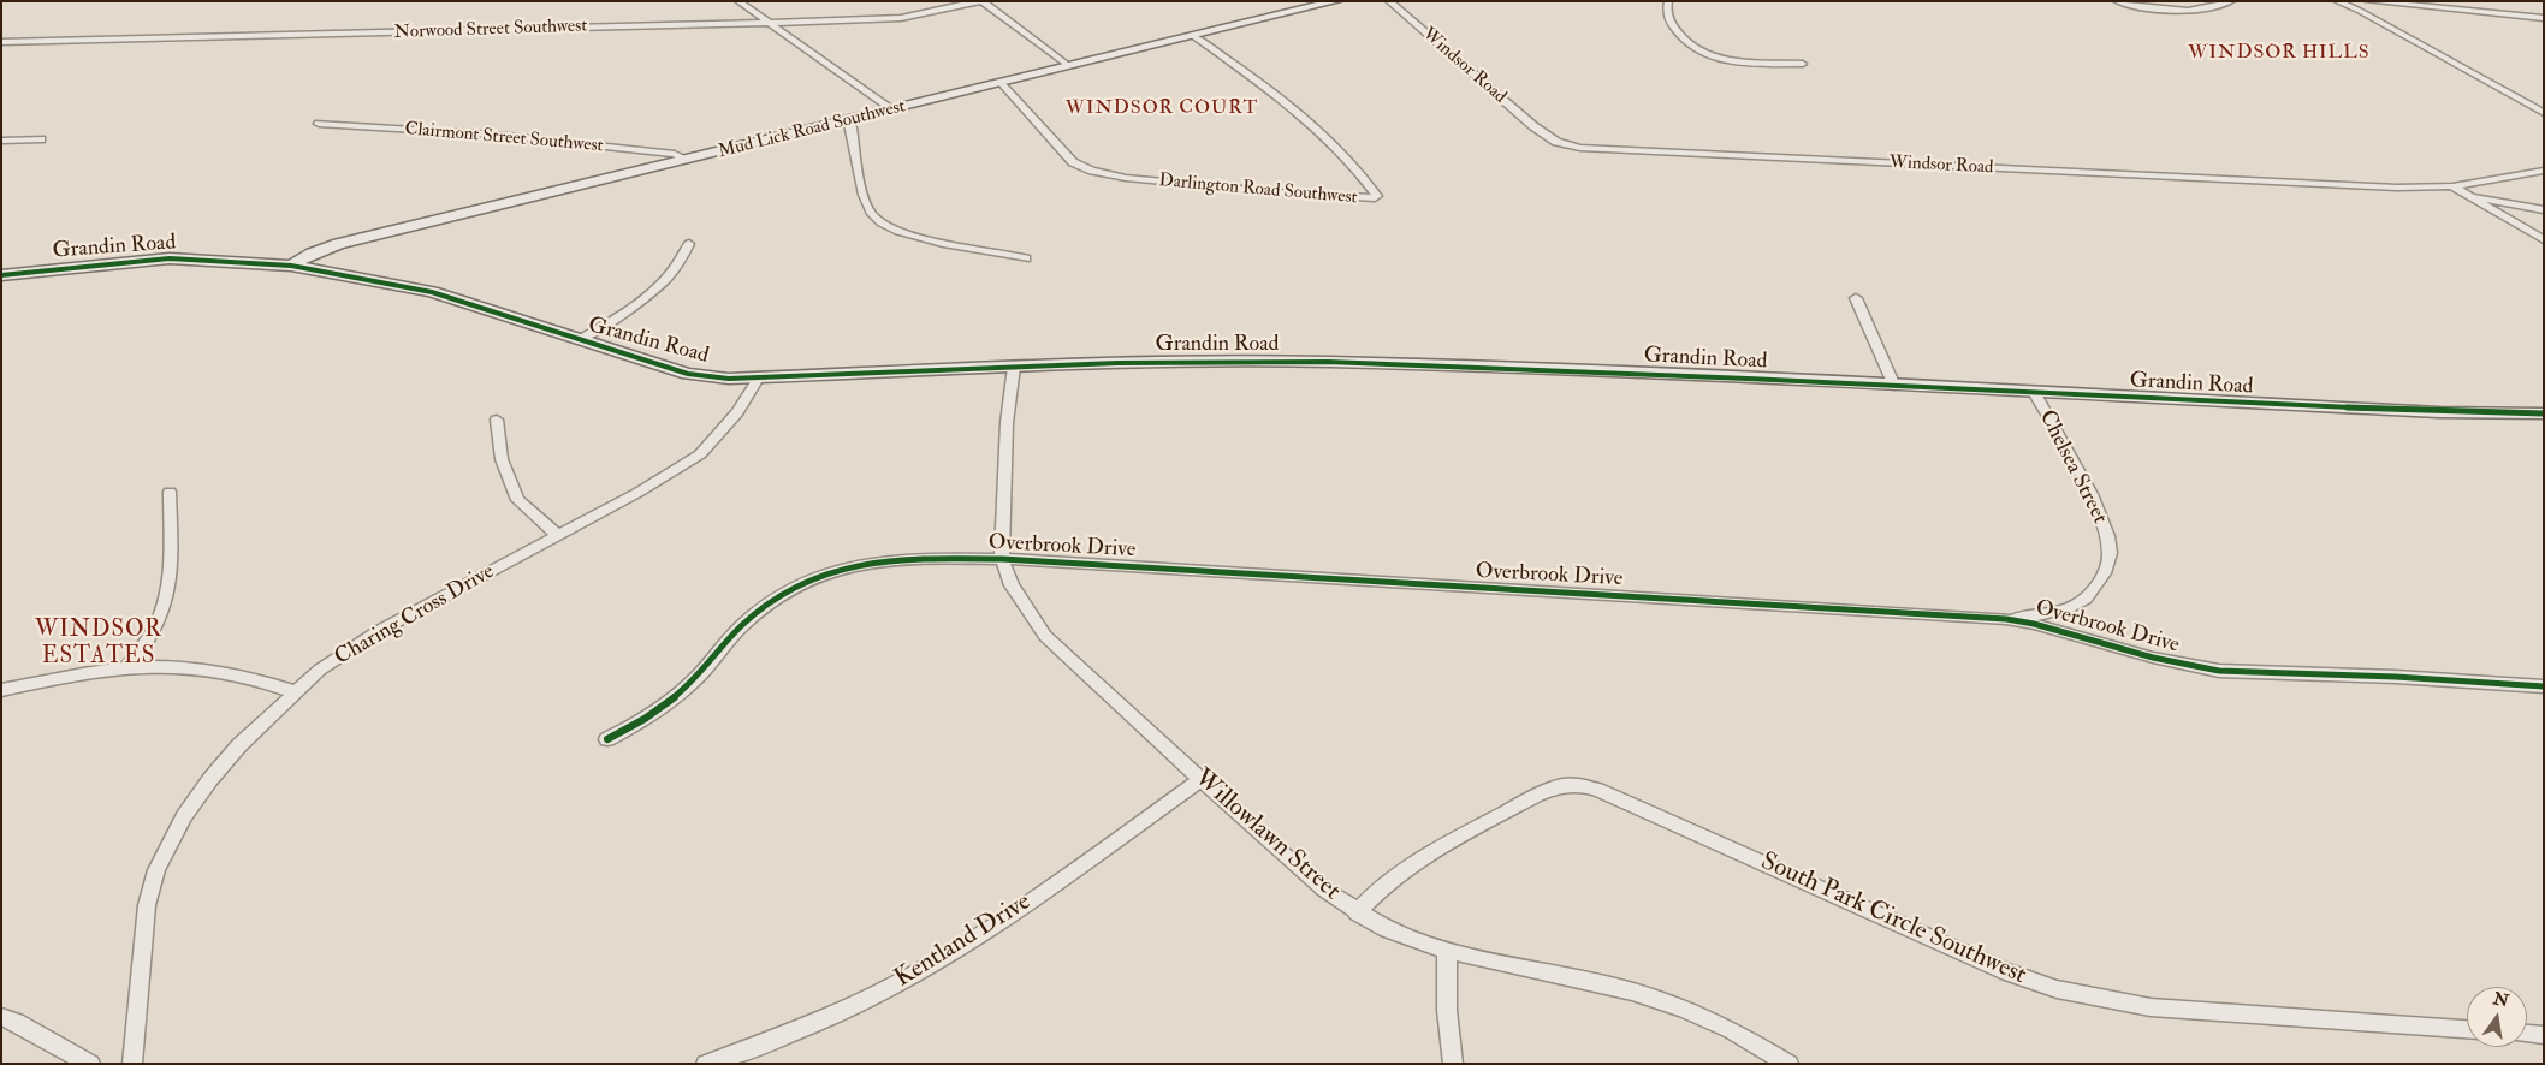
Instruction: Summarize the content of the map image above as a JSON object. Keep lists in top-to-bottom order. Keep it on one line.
{"streets":{"street":["Norwood Street Southwest","Windsor Road","Mud Lick Road Southwest","Clairmont Street Southwest","Darlington Road Southwest","Grandin Road","Chelsea Street","Overbrook Drive","Charing Cross Drive","Willowlawn Street","South Park Circle Southwest","Kentland Drive"]},"crossings":[["Mud Lick Road Southwest","Clairmont Street Southwest"],["Mud Lick Road Southwest","Darlington Road Southwest"],["Mud Lick Road Southwest","Grandin Road"],["Grandin Road","Chelsea Street"],["Grandin Road","Charing Cross Drive"],["Grandin Road","Willowlawn Street"],["Chelsea Street","Overbrook Drive"],["Overbrook Drive","Willowlawn Street"],["Willowlawn Street","South Park Circle Southwest"],["Willowlawn Street","Kentland Drive"]],"districts":["WINDSOR HILLS","WINDSOR COURT","WINDSOR ESTATES"],"north":"top"}
